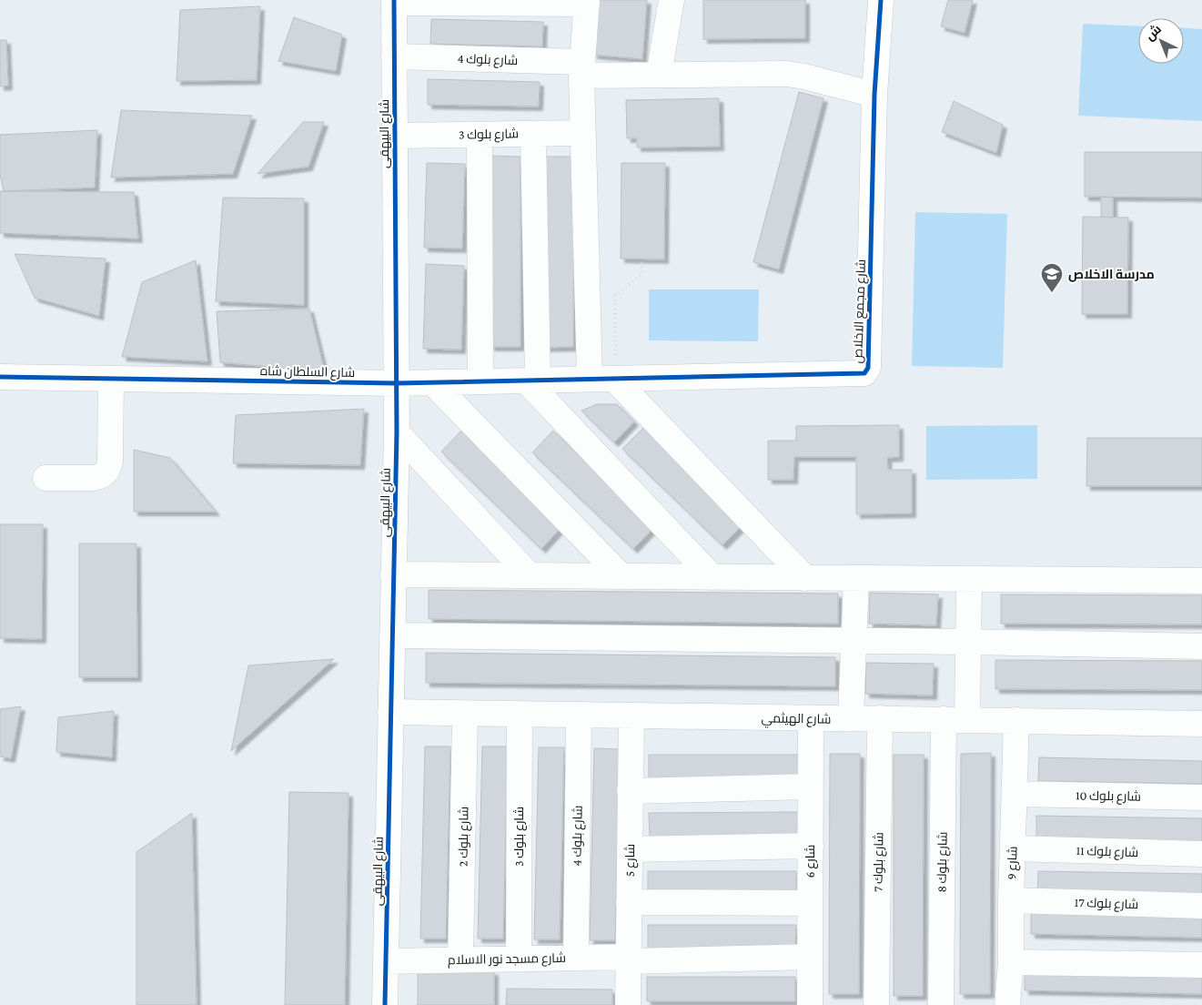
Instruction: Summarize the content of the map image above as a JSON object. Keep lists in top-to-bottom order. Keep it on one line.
{"streets":{"street":["شارع بلوك 4","شارع البيهقى","شارع بلوك 3","شارع مجمع الاخلاص","شارع السلطان شاه","شارع الهيثمي","شارع بلوك 10","شارع بلوك 2","شارع بلوك 11","شارع 5","شارع 6","شارع بلوك 7","شارع بلوك 8","شارع 9","شارع بلوك 17","شارع مسجد نور الاسلام"]},"crossings":[["شارع بلوك 4","شارع البيهقى"],["شارع بلوك 4","شارع مجمع الاخلاص"],["شارع بلوك 4","شارع الهيثمي"],["شارع بلوك 4","شارع مسجد نور الاسلام"],["شارع البيهقى","شارع بلوك 3"],["شارع البيهقى","شارع السلطان شاه"],["شارع البيهقى","شارع الهيثمي"],["شارع البيهقى","شارع مسجد نور الاسلام"],["شارع بلوك 3","شارع الهيثمي"],["شارع بلوك 3","شارع مسجد نور الاسلام"],["شارع مجمع الاخلاص","شارع السلطان شاه"],["شارع الهيثمي","شارع بلوك 2"],["شارع الهيثمي","شارع 5"],["شارع الهيثمي","شارع 6"],["شارع الهيثمي","شارع بلوك 7"],["شارع الهيثمي","شارع بلوك 8"],["شارع الهيثمي","شارع 9"],["شارع بلوك 10","شارع 9"],["شارع بلوك 2","شارع مسجد نور الاسلام"],["شارع بلوك 11","شارع 9"],["شارع 5","شارع مسجد نور الاسلام"],["شارع 6","شارع مسجد نور الاسلام"],["شارع 9","شارع بلوك 17"]],"places":{"school or university":["مدرسة الاخلاص"]},"north":"top left"}
